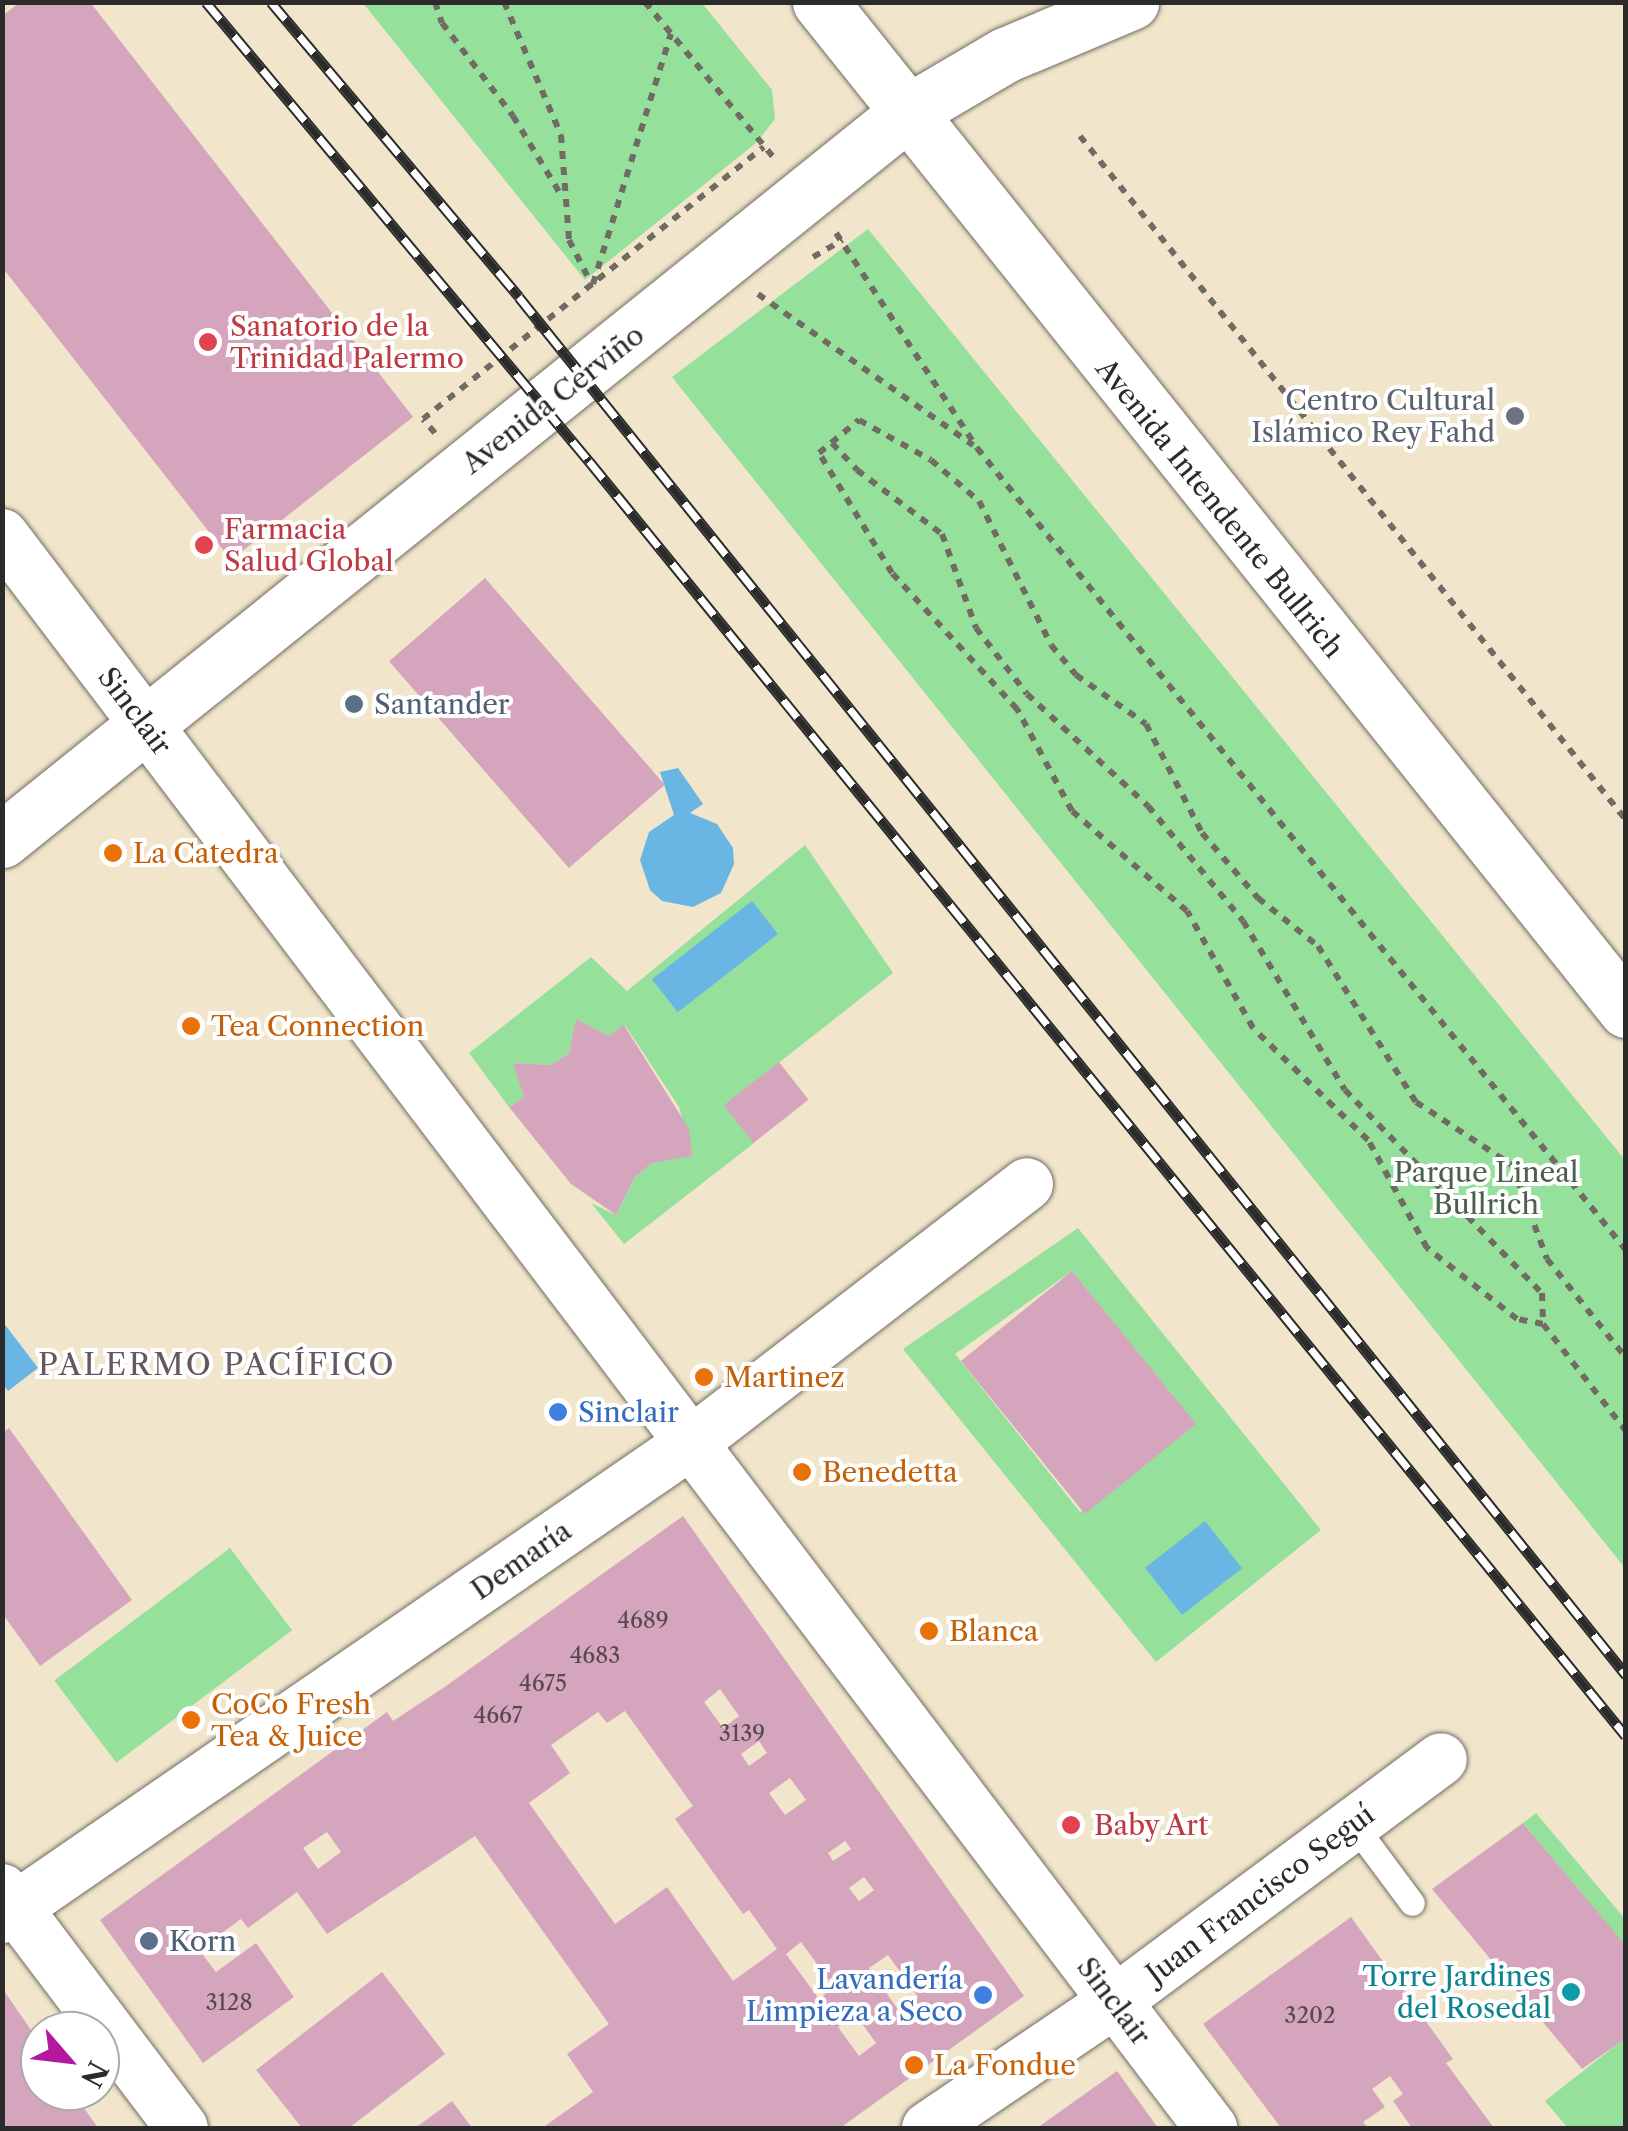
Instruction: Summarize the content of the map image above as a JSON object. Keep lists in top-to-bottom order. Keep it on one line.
{"streets":{"main road":["Avenida Cerviño","Avenida Intendente Bullrich"],"street":["Sinclair","Demaría","Juan Francisco Seguí"]},"crossings":[["Avenida Cerviño","Avenida Intendente Bullrich"],["Avenida Cerviño","Sinclair"],["Sinclair","Demaría"],["Sinclair","Juan Francisco Seguí"]],"districts":["PALERMO PACÍFICO"],"parks":["Parque Lineal Bullrich"],"places":["Sanatorio de la Trinidad Palermo","Centro Cultural Islámico Rey Fahd","Farmacia Salud Global","Santander","La Catedra","Tea Connection","Martinez","Sinclair","Benedetta","Blanca","CoCo Fresh Tea & Juice","Baby Art","Korn","Torre Jardines del Rosedal","Lavandería Limpieza a Seco","La Fondue"],"house_numbers":["4689","4683","4675","4667","3139","3128","3202"],"north":"bottom right"}
